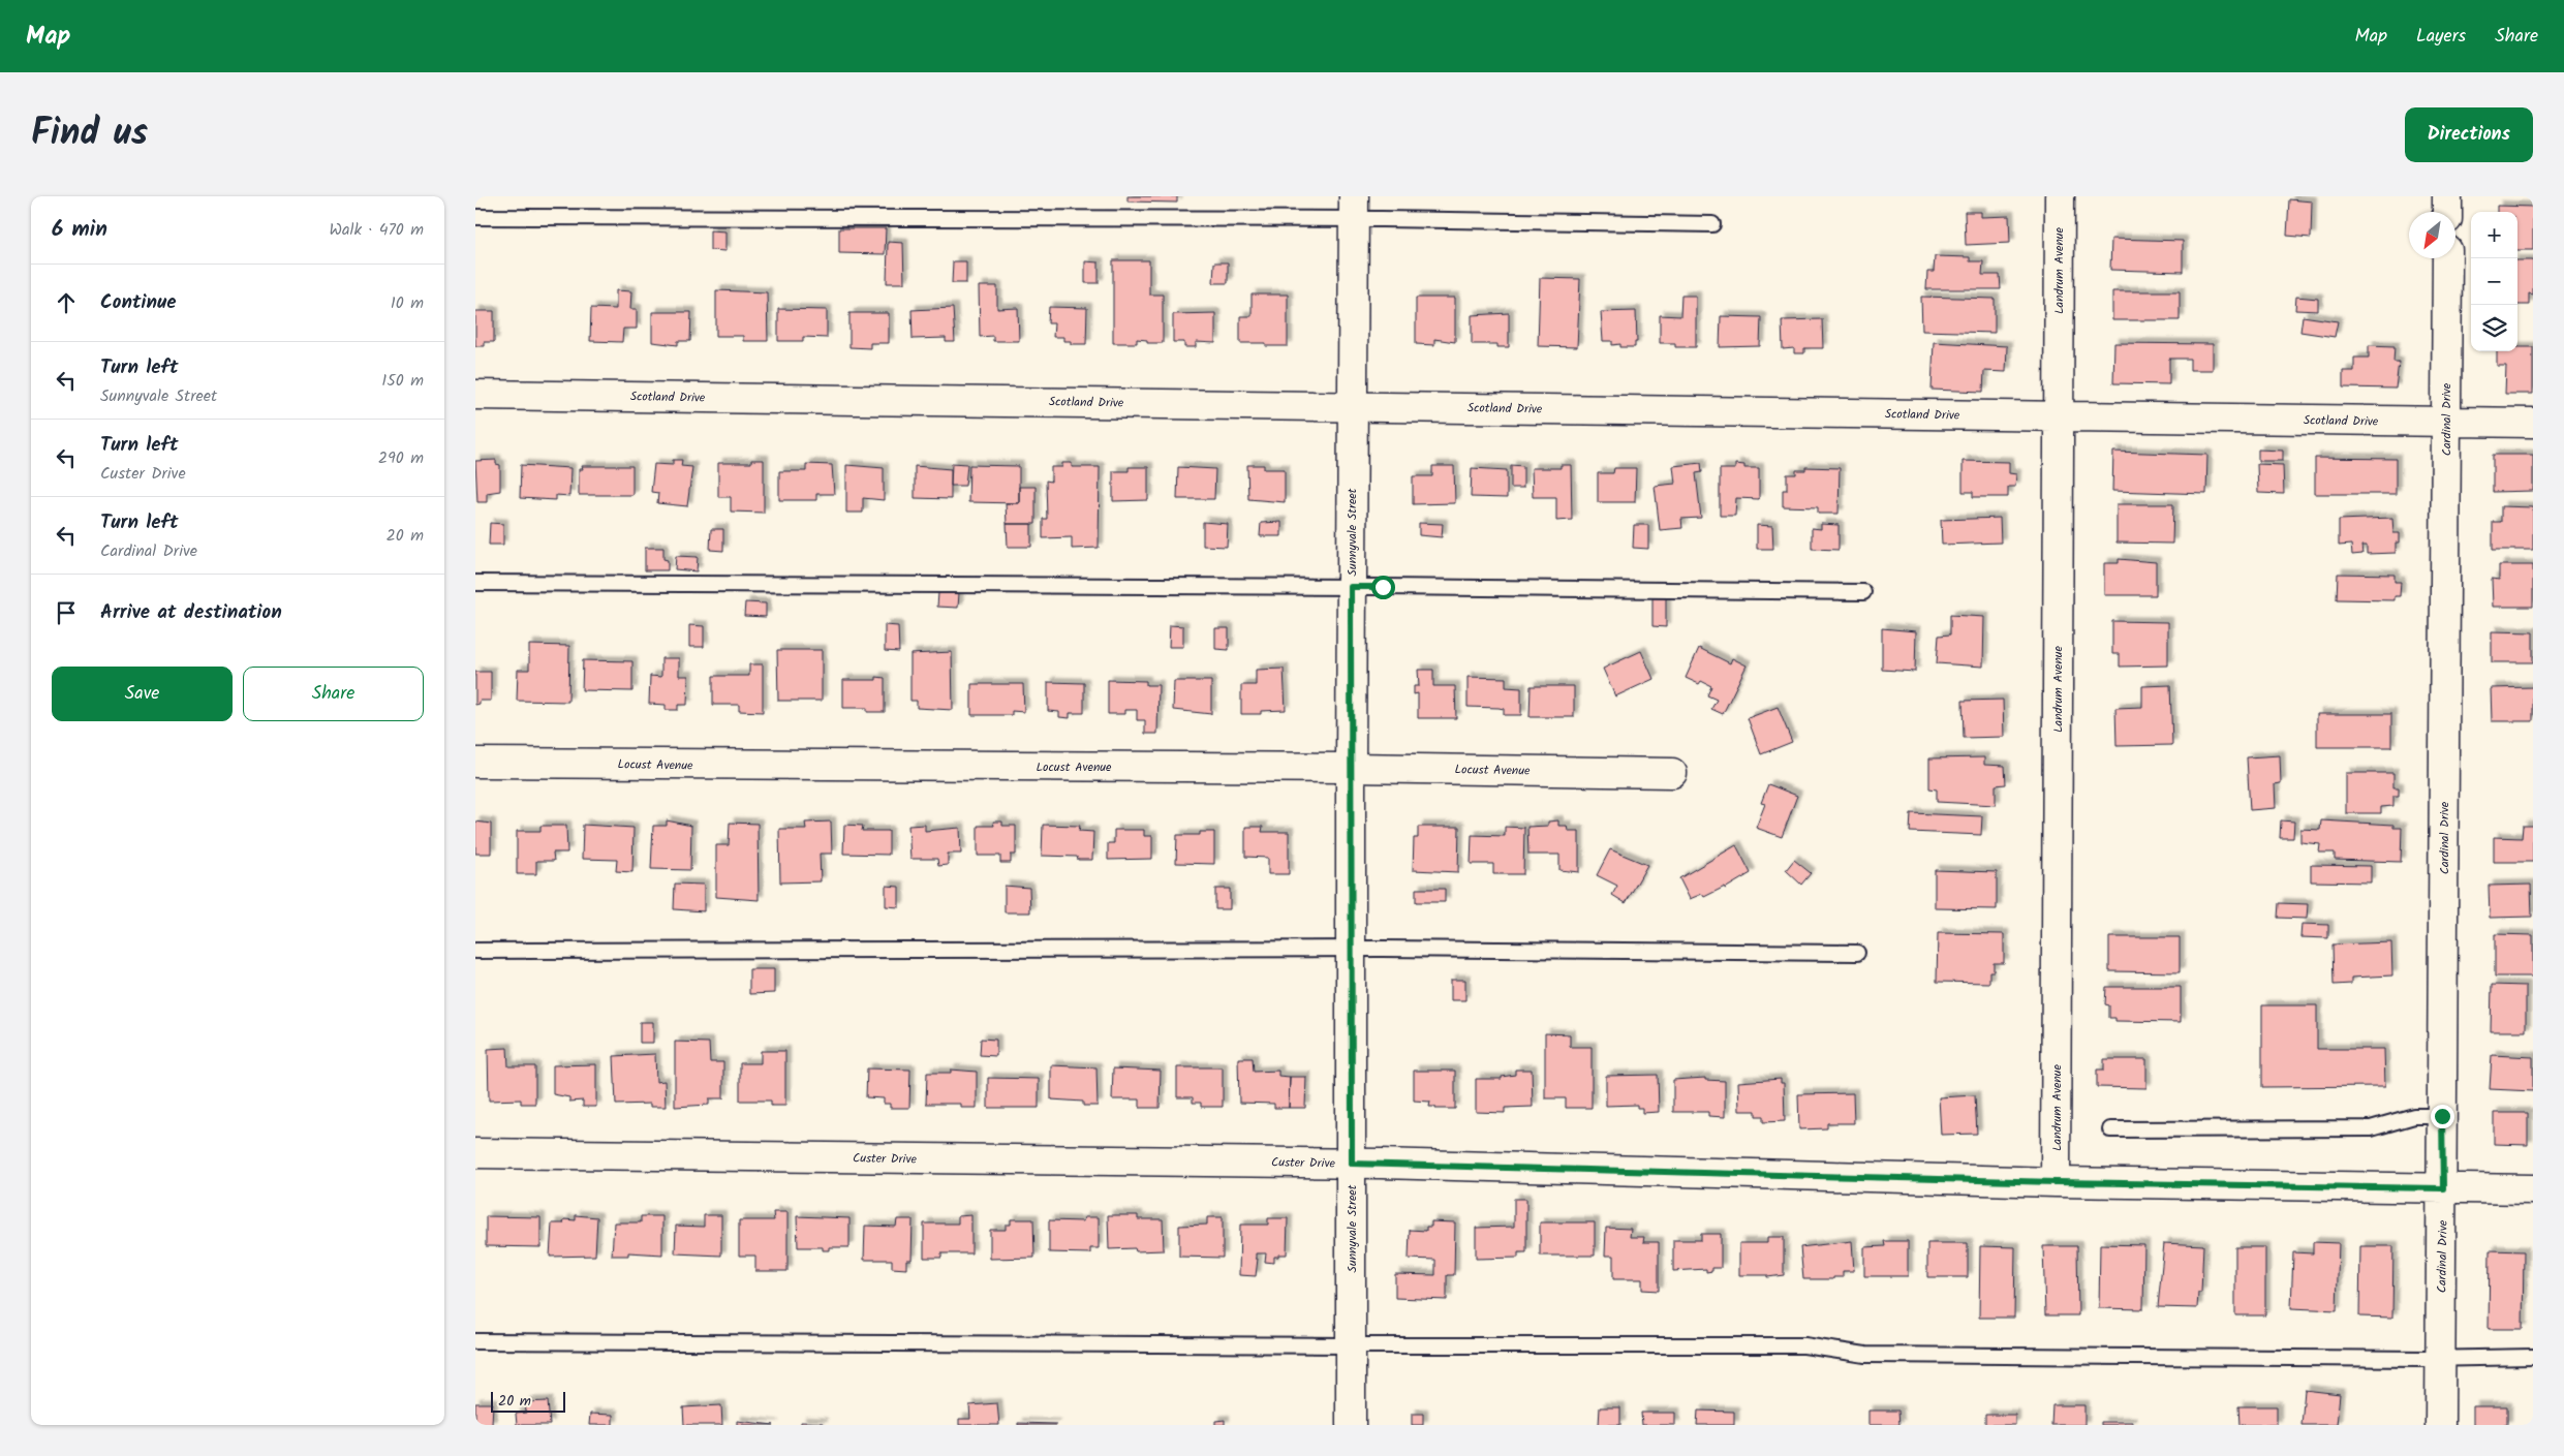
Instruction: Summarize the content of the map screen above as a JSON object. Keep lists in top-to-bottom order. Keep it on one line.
{"streets":{"street":["Landrum Avenue","Scotland Drive","Cardinal Drive","Sunnyvale Street","Locust Avenue","Custer Drive"]},"crossings":[["Landrum Avenue","Scotland Drive"],["Landrum Avenue","Custer Drive"],["Scotland Drive","Cardinal Drive"],["Scotland Drive","Sunnyvale Street"],["Cardinal Drive","Custer Drive"],["Sunnyvale Street","Locust Avenue"],["Sunnyvale Street","Custer Drive"]],"scale_bar":"20 m","north":"bottom left","page":{"header":"Map","nav":["Map","Layers","Share"],"title":"Find us","buttons":["Directions",["Save","Share"]],"heading":["6 min","Walk · 470 m"],"map_buttons":["+","−"],"list":[["Continue","10 m"],["Turn left","Sunnyvale Street","150 m"],["Turn left","Custer Drive","290 m"],["Turn left","Cardinal Drive","20 m"],"Arrive at destination"],"scale":"20 m"}}
